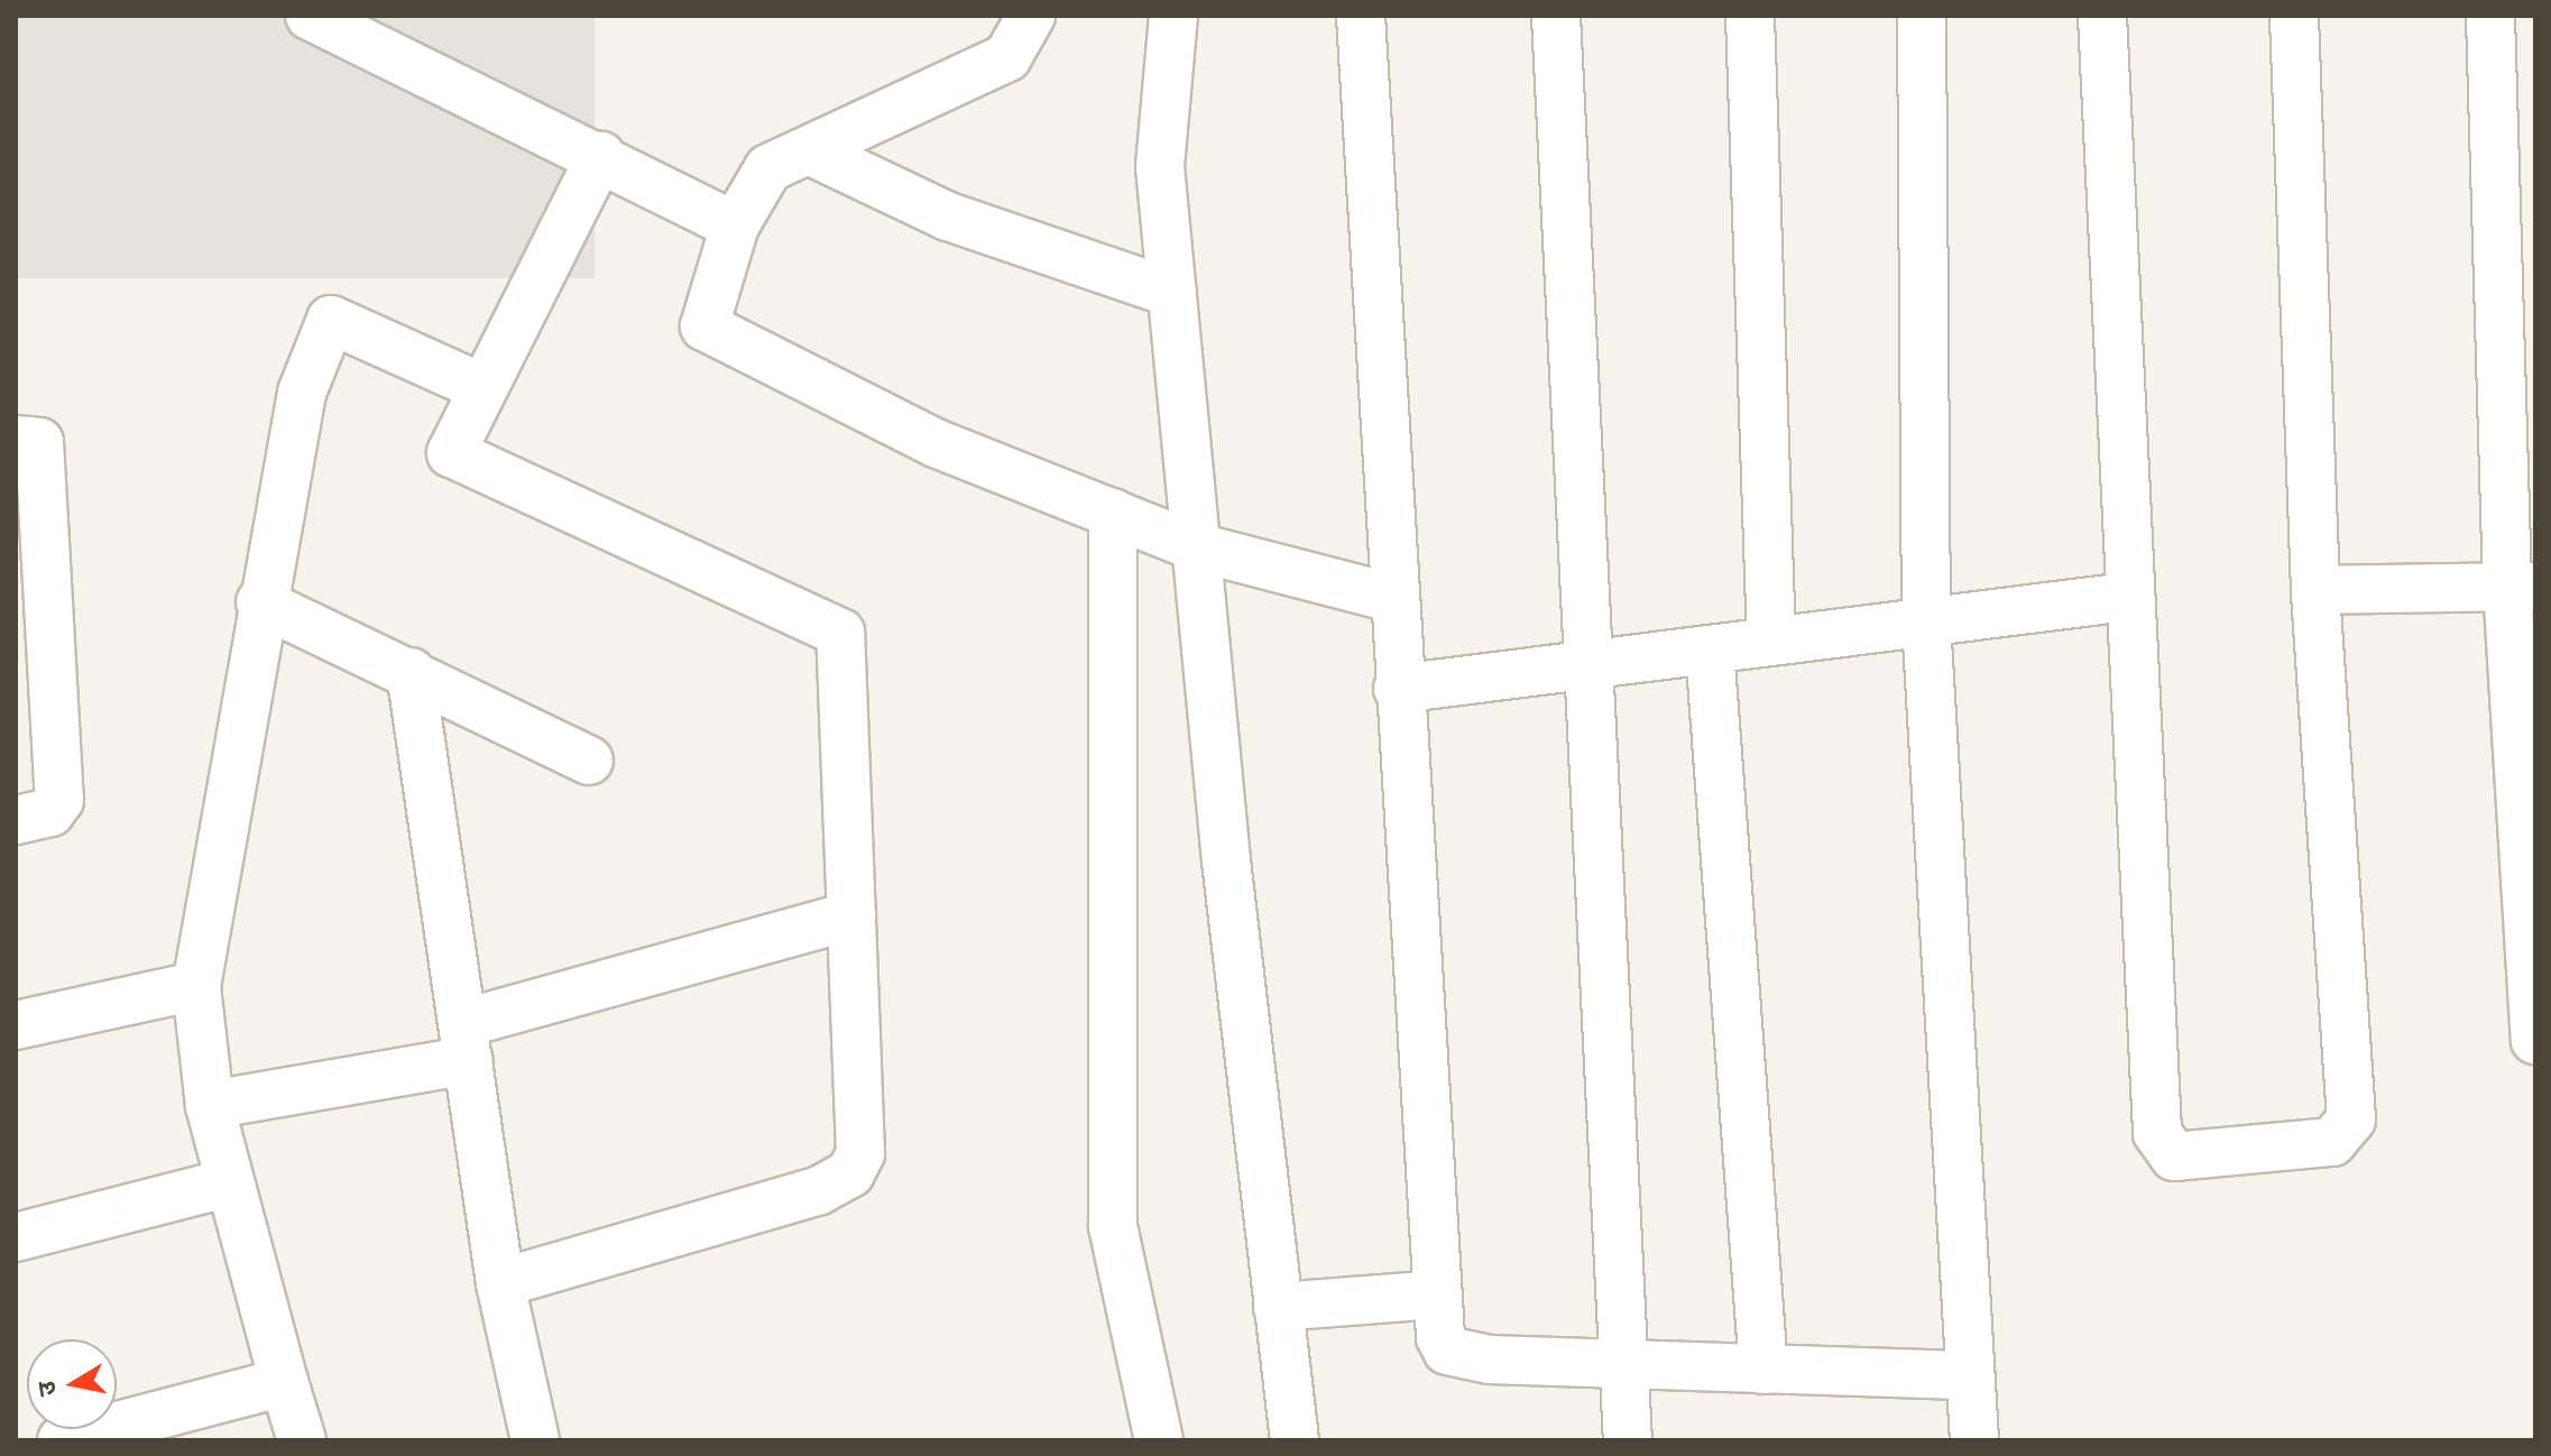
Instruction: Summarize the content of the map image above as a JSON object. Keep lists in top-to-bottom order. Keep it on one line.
{"north":"left"}
